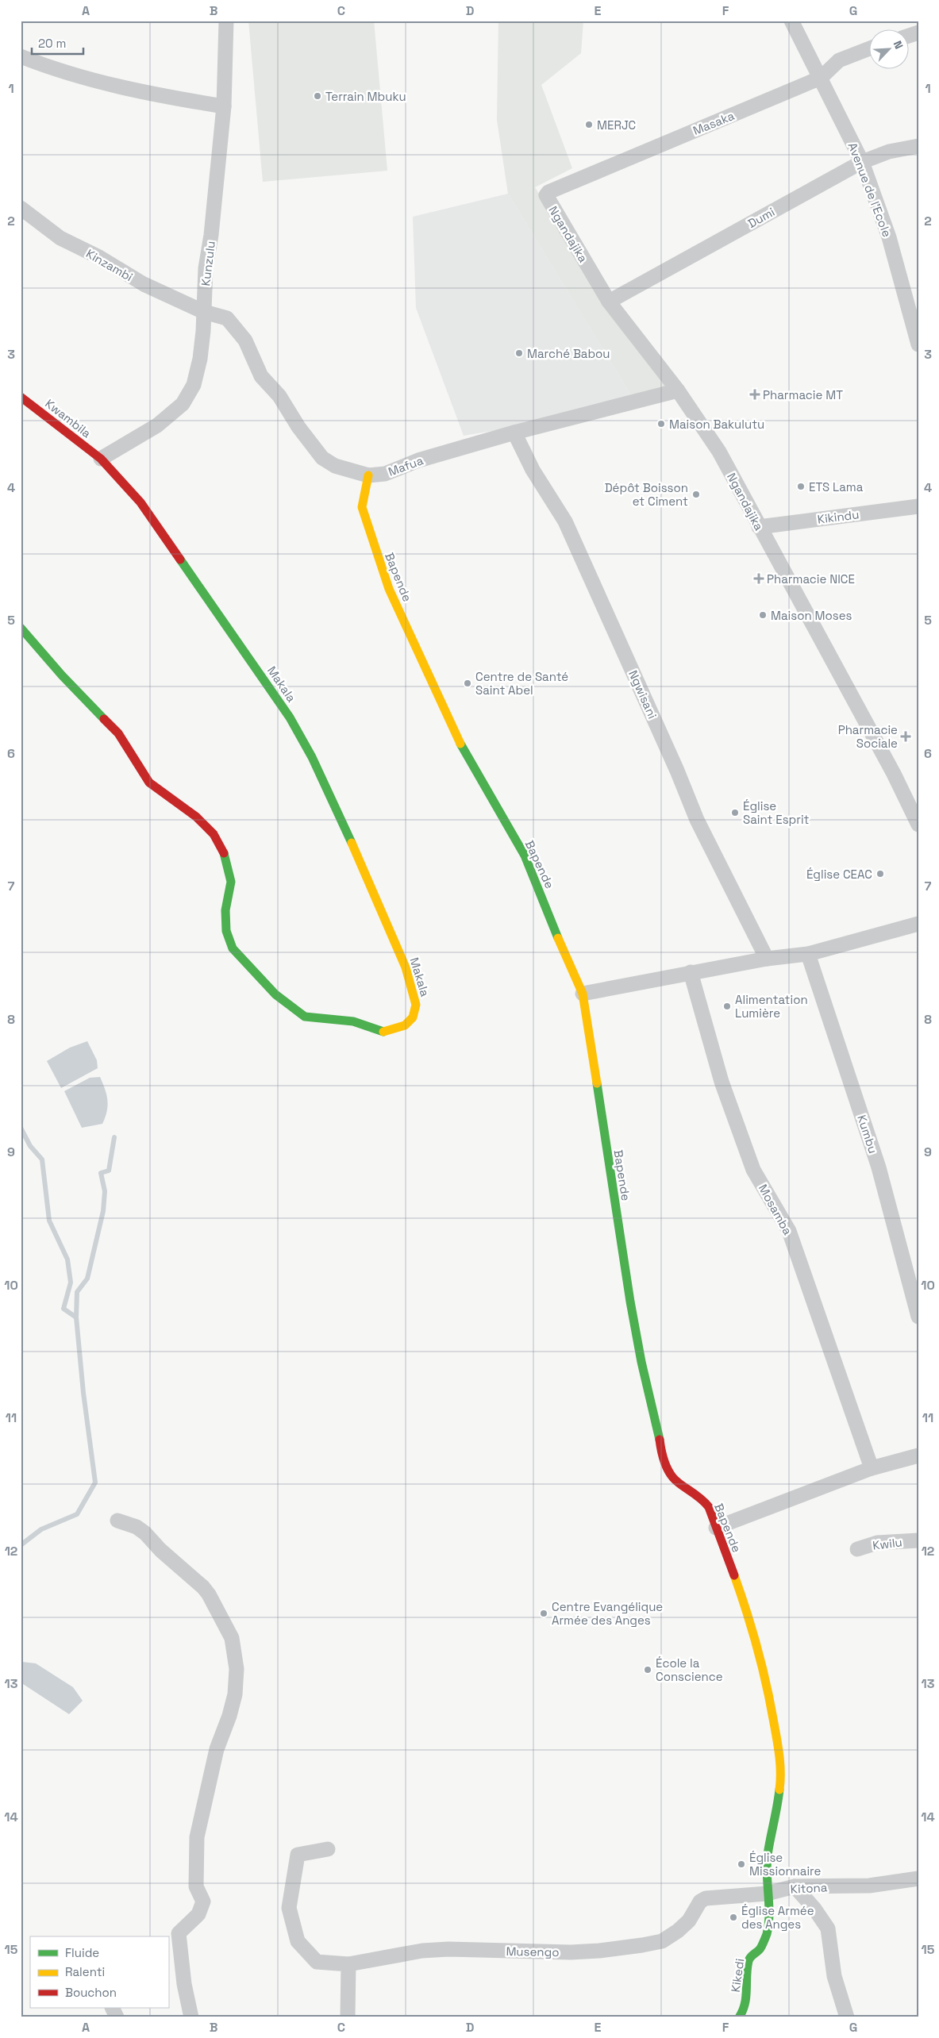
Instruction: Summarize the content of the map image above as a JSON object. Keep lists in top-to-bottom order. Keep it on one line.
{"streets":{"street":["Masaka","Avenue de l'Ecole","Dumi","Ngandajika","Kunzulu","Kinzambi","Kwambila","Mafua","Kikindu","Bapende","Makala","Ngwisani","Kumbu","Mosamba","Kwilu","Kitona","Musengo","Kikedi"]},"crossings":[["Masaka","Avenue de l'Ecole"],["Masaka","Ngandajika"],["Avenue de l'Ecole","Dumi"],["Dumi","Ngandajika"],["Ngandajika","Mafua"],["Ngandajika","Kikindu"],["Kunzulu","Kinzambi"],["Kunzulu","Kwambila"],["Kunzulu","Mafua"],["Kunzulu","Makala"],["Kinzambi","Mafua"],["Kwambila","Makala"],["Mafua","Bapende"],["Mafua","Ngwisani"],["Bapende","Kitona"],["Bapende","Kikedi"],["Kitona","Musengo"],["Kitona","Kikedi"]],"places":{"other":["Terrain Mbuku","MERJC","Marché Babou","Maison Bakulutu","ETS Lama","Dépôt Boisson et Ciment","Maison Moses","Centre de Santé Saint Abel","Église Saint Esprit","Église CEAC","Alimentation Lumière","Centre Evangélique Armée des Anges","École la Conscience","Église Missionnaire","Église Armée des Anges"],"health":["Pharmacie MT","Pharmacie NICE","Pharmacie Sociale"]},"legend":["Fluide","Ralenti","Bouchon"],"scale_bar":"20 m","north":"top right","grid":{"columns":["A","B","C","D","E","F","G"],"rows":["1","2","3","4","5","6","7","8","9","10","11","12","13","14","15"]}}
